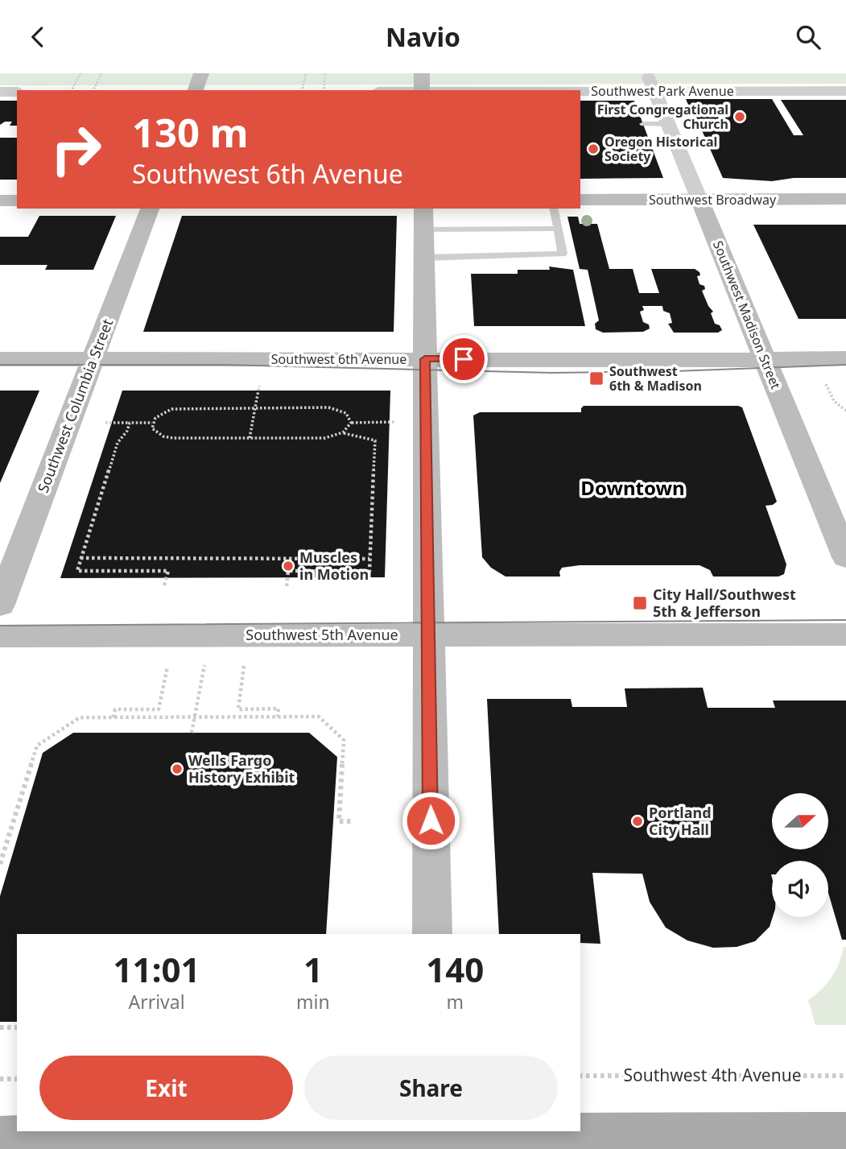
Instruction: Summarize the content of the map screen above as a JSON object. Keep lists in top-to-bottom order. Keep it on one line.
{"streets":{"main road":["Southwest Broadway","Southwest Madison Street","Southwest 6th Avenue","Southwest Columbia Street","Southwest 5th Avenue"],"street":["Southwest Park Avenue"],"path":["Southwest 4th Avenue"]},"crossings":[["Southwest Park Avenue","Southwest Madison Street"],["Southwest Broadway","Southwest Madison Street"],["Southwest Madison Street","Southwest 6th Avenue"],["Southwest 6th Avenue","Southwest Columbia Street"]],"districts":["Downtown"],"places":{"other":["First Congregational Church","Oregon Historical Society","Muscles in Motion","Wells Fargo History Exhibit","Portland City Hall"],"transit":["Southwest 6th & Madison","City Hall/Southwest 5th & Jefferson"]},"north":"right","page":{"header":"Navio","turn":["130 m","Southwest 6th Avenue"],"eta":["11:01","Arrival","1","min","140","m"],"buttons":["Exit","Share"]}}
